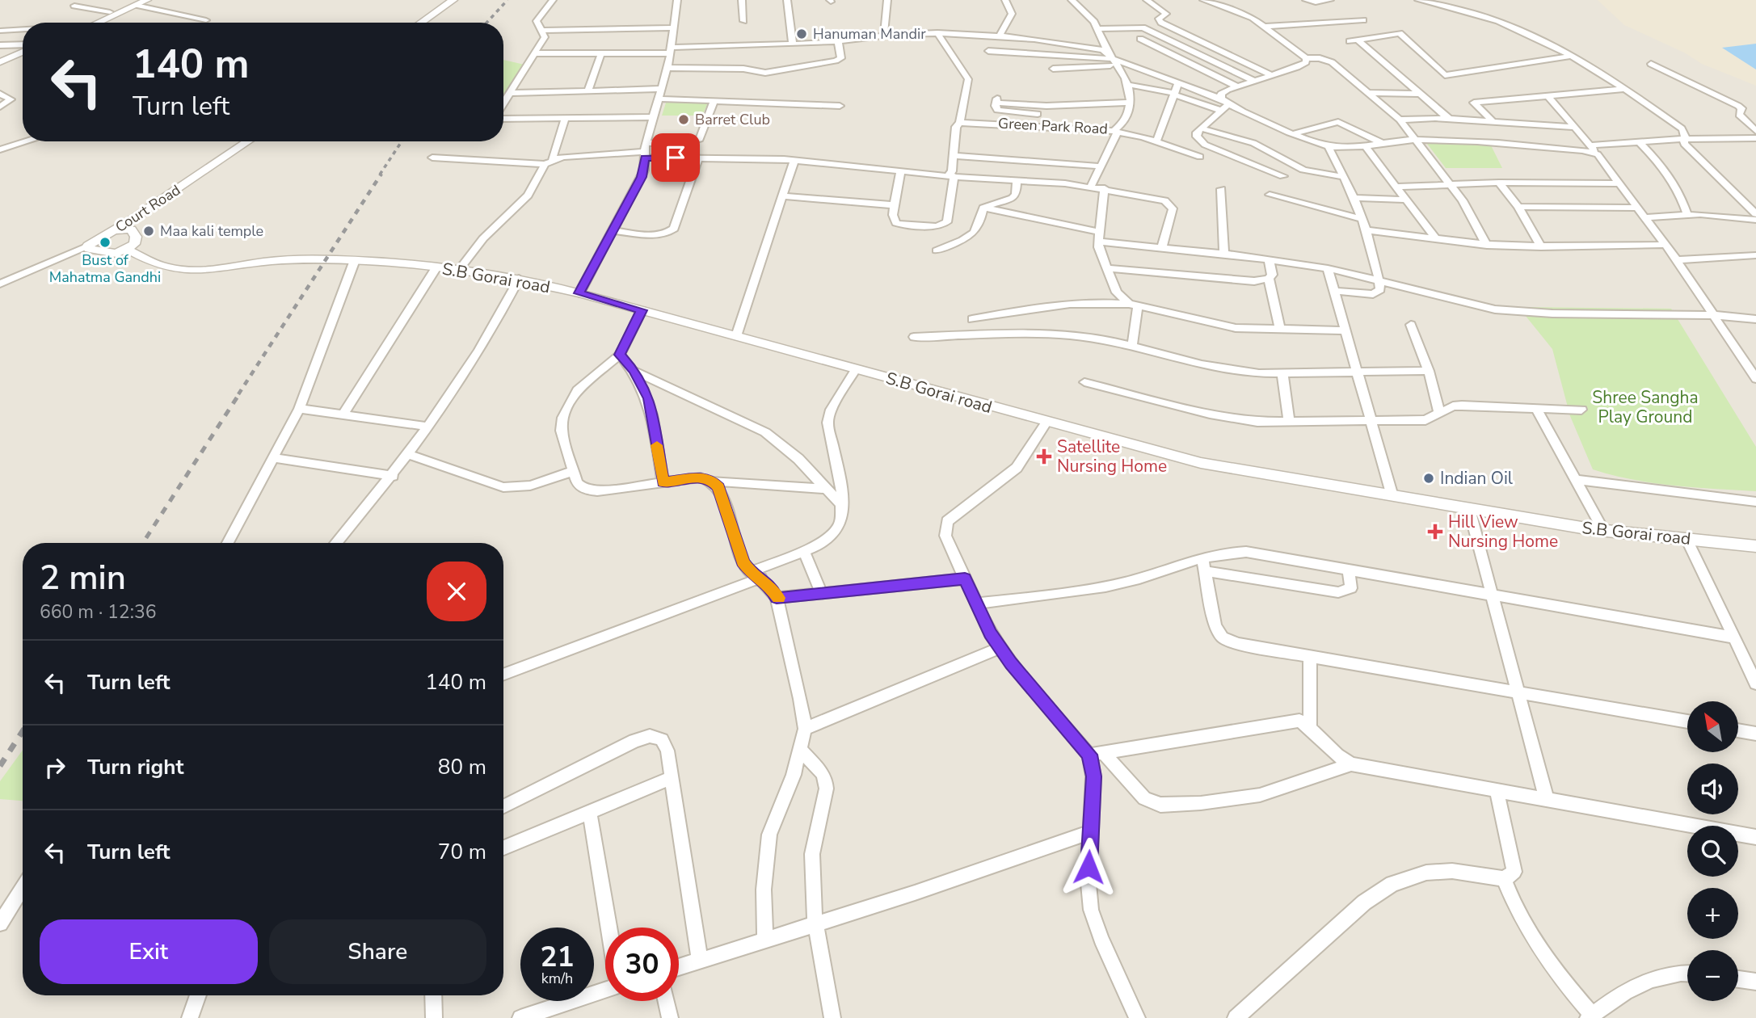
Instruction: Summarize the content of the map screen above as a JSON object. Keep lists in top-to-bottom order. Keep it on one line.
{"streets":{"street":["Green Park Road","Court Road","S.B Gorai road"]},"parks":["Shree Sangha Play Ground"],"places":{"other":["Hanuman Mandir","Barret Club","Maa kali temple","Bust of Mahatma Gandhi","Indian Oil"],"health":["Satellite Nursing Home","Hill View Nursing Home"]},"north":"top left","page":{"turn":["140 m","Turn left"],"heading":["2 min","660 m · 12:36"],"list":[{"name":"Turn left","value":"140 m"},{"name":"Turn right","value":"80 m"},{"name":"Turn left","value":"70 m"}],"map_buttons":["+","−"],"buttons":["Exit","Share"],"speed":"21 km/h","limit":"30"}}
